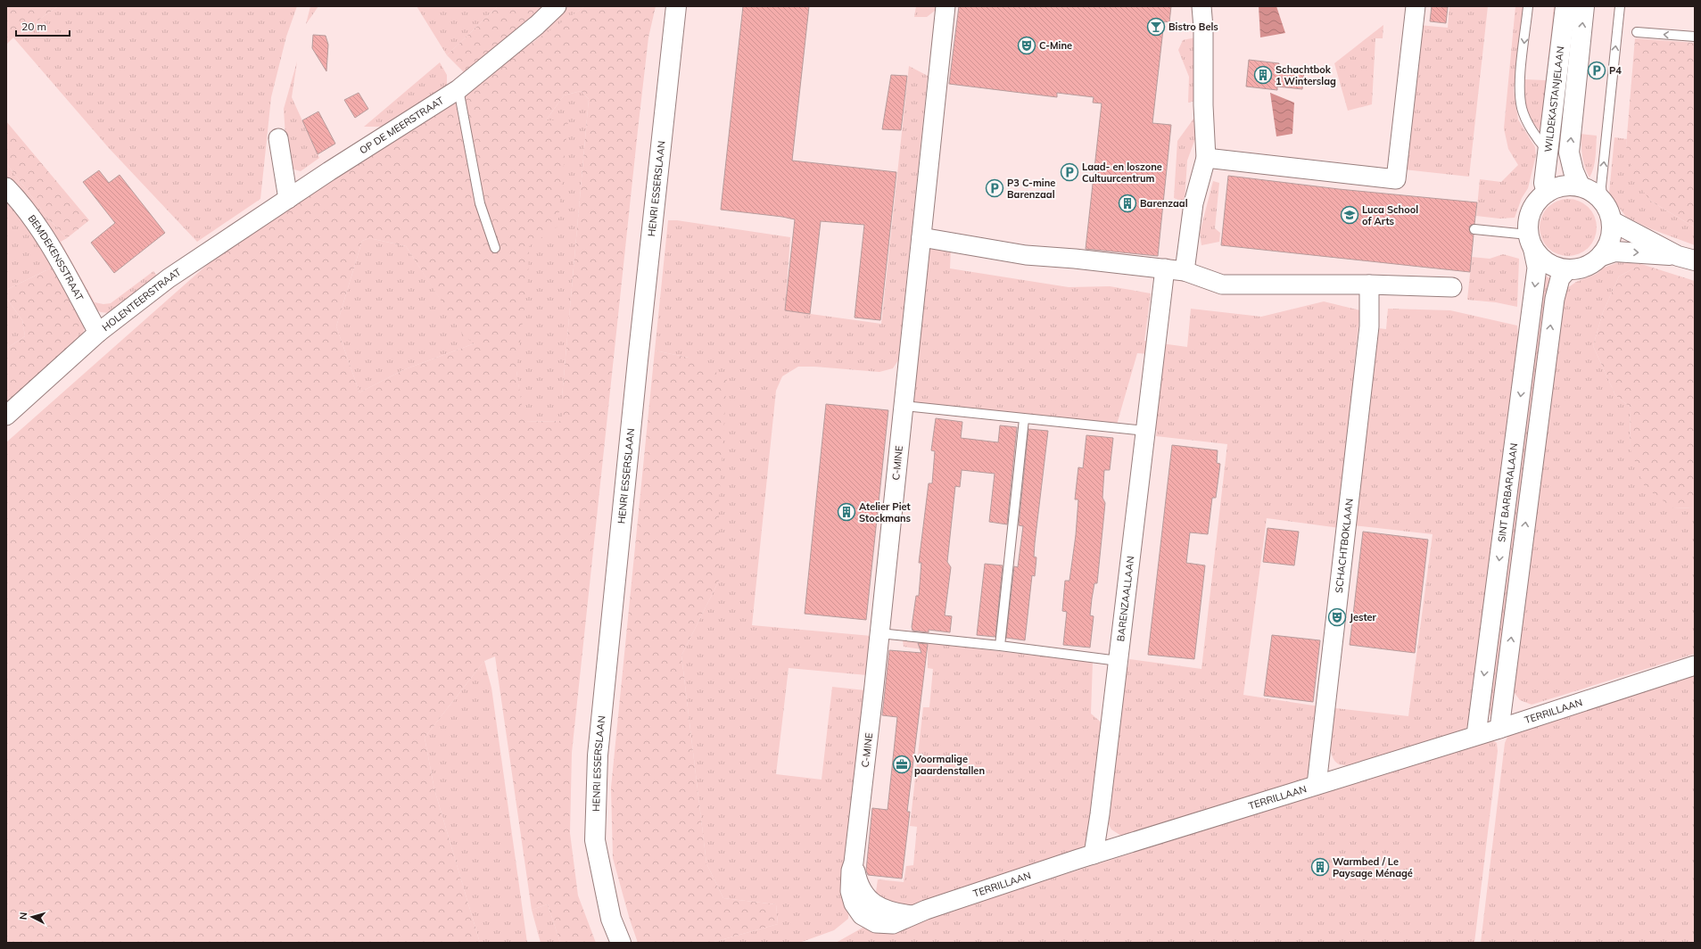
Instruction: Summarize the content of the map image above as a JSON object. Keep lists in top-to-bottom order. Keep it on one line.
{"streets":{"street":["WILDEKASTANJELAAN","OP DE MEERSTRAAT","HENRI ESSERSLAAN","BEMDEKENSSTRAAT","HOLENTEERSTRAAT","C-MINE","SINT BARBARALAAN","SCHACHTBOKLAAN","BARENZAALLAAN","TERRILLAAN"]},"crossings":[["WILDEKASTANJELAAN","SINT BARBARALAAN"],["OP DE MEERSTRAAT","HOLENTEERSTRAAT"],["BEMDEKENSSTRAAT","HOLENTEERSTRAAT"],["C-MINE","TERRILLAAN"],["SINT BARBARALAAN","TERRILLAAN"],["SCHACHTBOKLAAN","TERRILLAAN"],["BARENZAALLAAN","TERRILLAAN"]],"places":{"bar":["Bistro Bels"],"theatre":["C-Mine","Jester"],"parking":["P4","Laad- en loszone Cultuurcentrum","P3 C-mine Barenzaal"],"building":["Schachtbok 1 Winterslag","Barenzaal","Atelier Piet Stockmans","Warmbed / Le Paysage Ménagé"],"school or university":["Luca School of Arts"],"office":["Voormalige paardenstallen"]},"scale_bar":"20 m","north":"left"}
